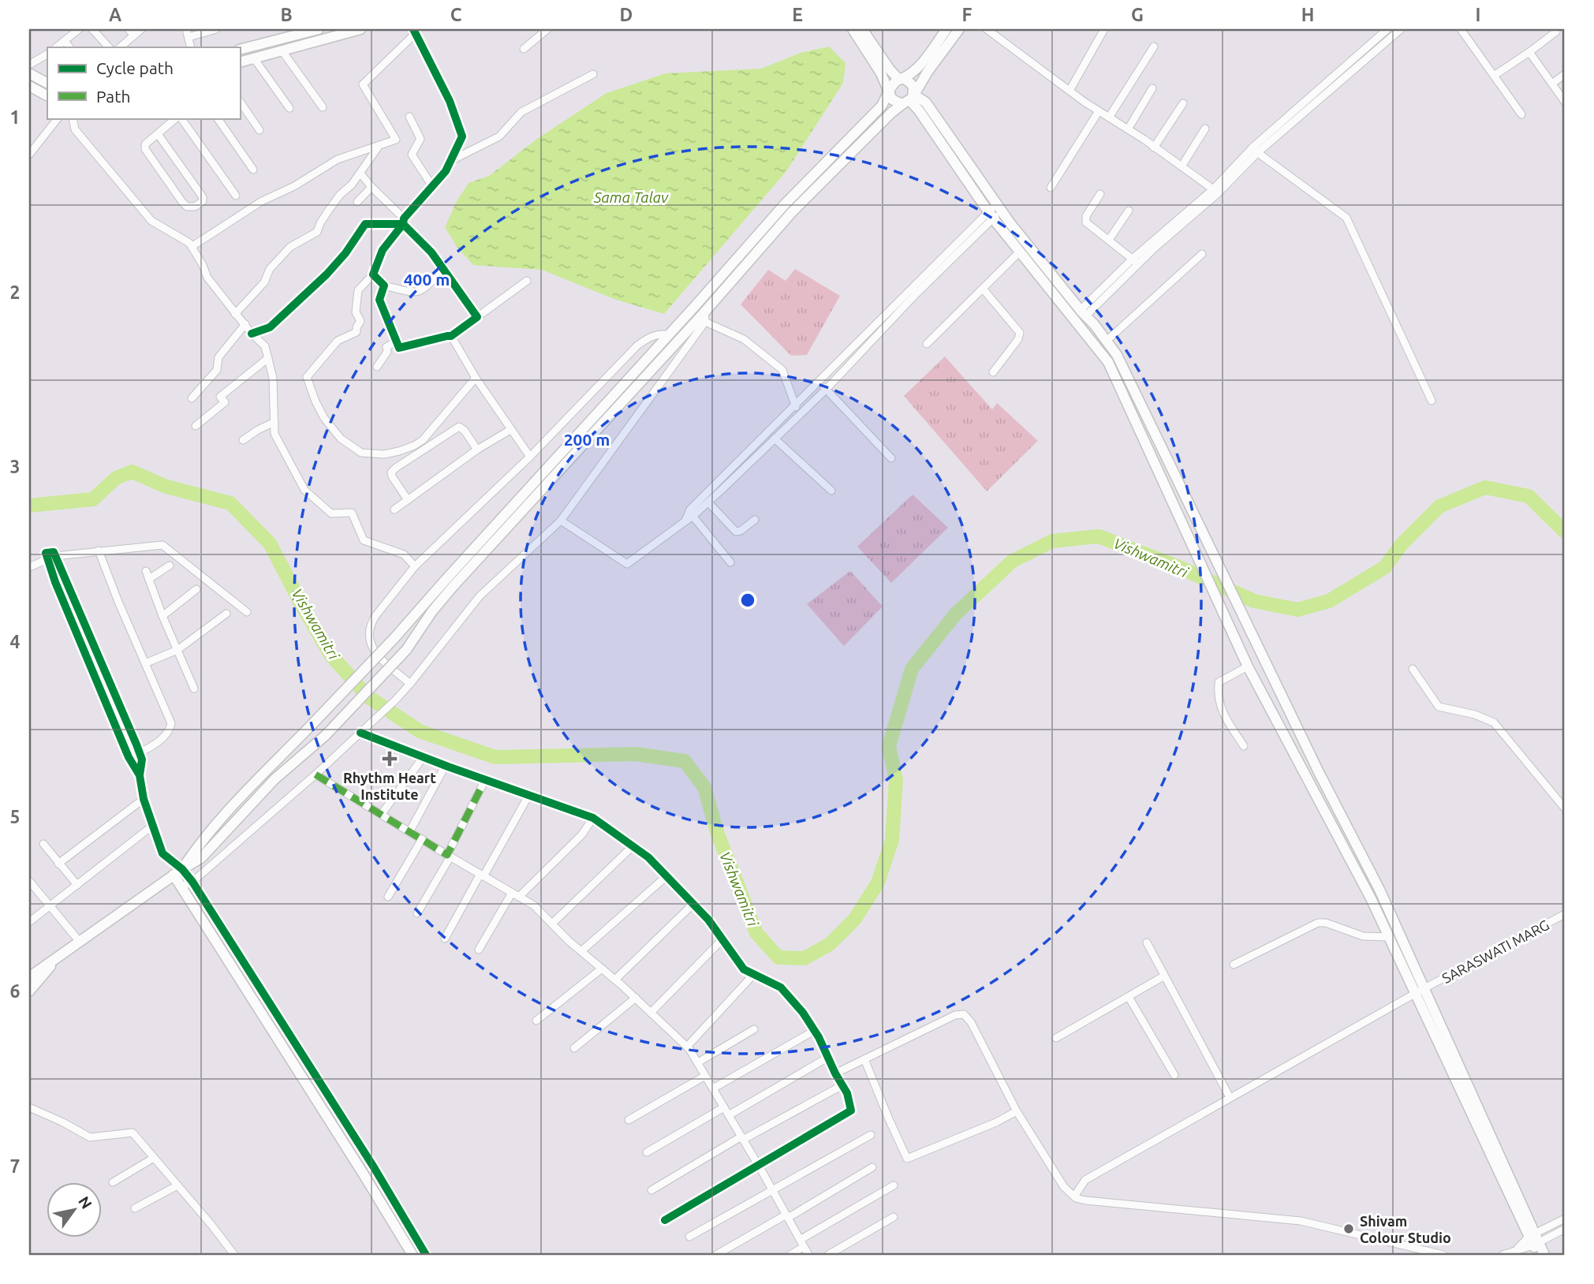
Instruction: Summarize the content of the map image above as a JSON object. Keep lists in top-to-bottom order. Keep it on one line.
{"streets":{"street":["SARASWATI MARG"]},"water":["Sama Talav","Vishwamitri"],"places":{"health":["Rhythm Heart Institute"],"other":["Shivam Colour Studio"]},"legend":["Cycle path","Path"],"north":"top right","grid":{"columns":["A","B","C","D","E","F","G","H","I"],"rows":["1","2","3","4","5","6","7"]},"rings":["400 m","200 m"]}
